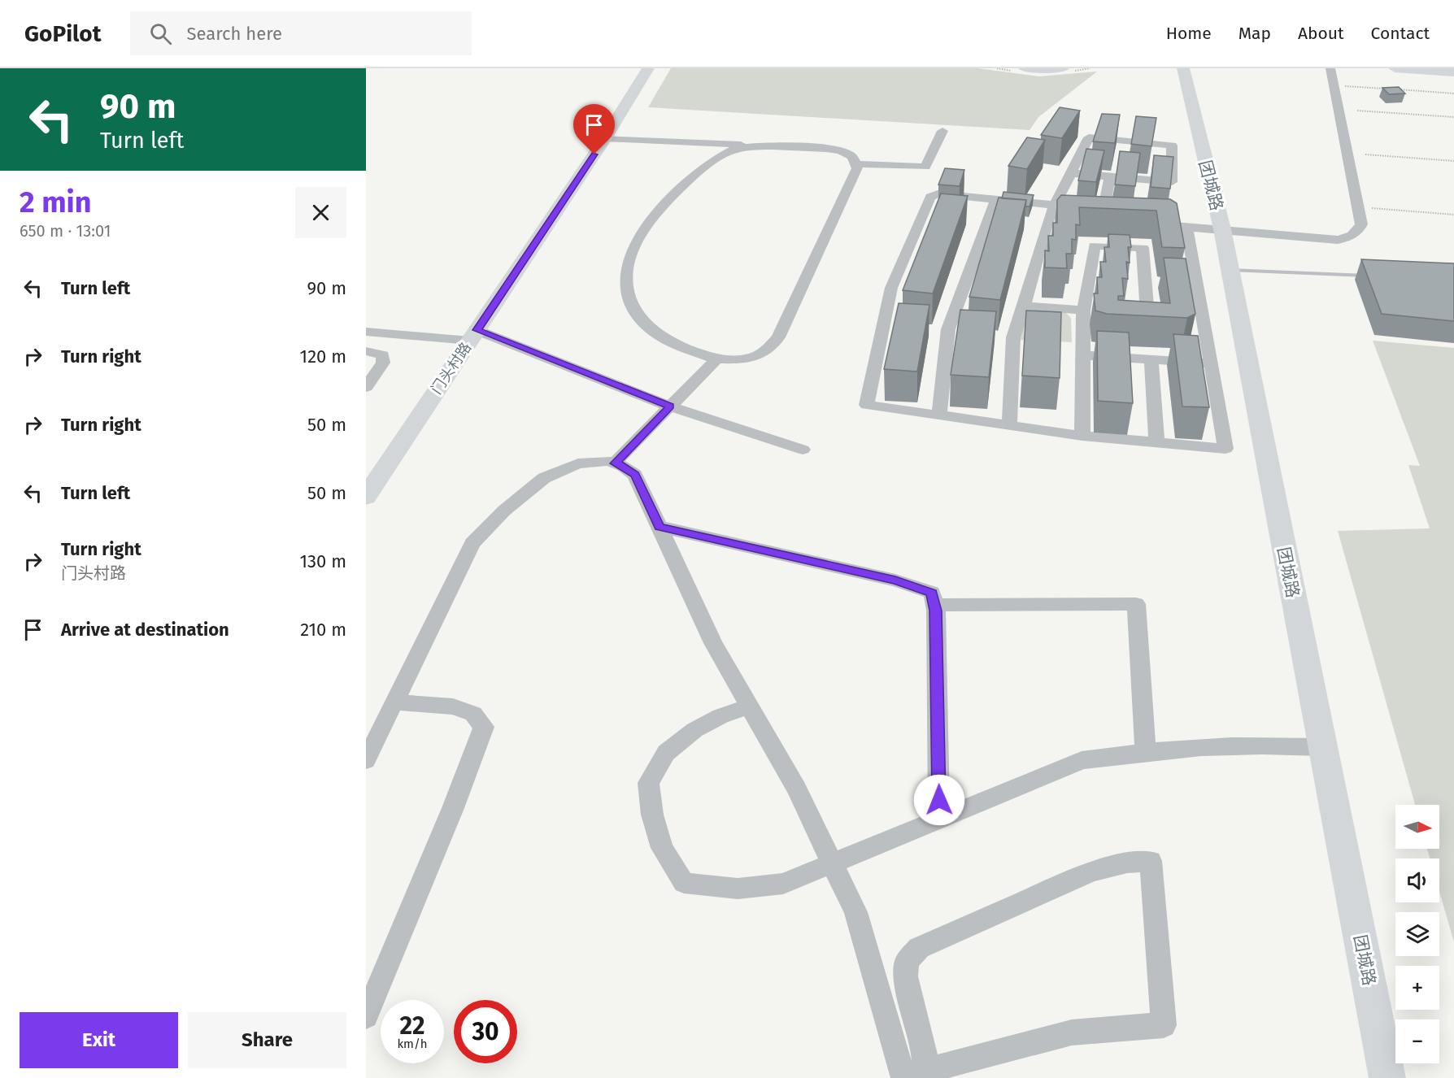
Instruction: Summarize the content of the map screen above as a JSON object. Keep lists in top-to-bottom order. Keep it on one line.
{"streets":{"street":["团城路","门头村路"]},"north":"right","page":{"header":"GoPilot","search":"Search here","nav":["Home","Map","About","Contact"],"turn":["90 m","Turn left"],"heading":["2 min","650 m · 13:01"],"list":[{"name":"Turn left","value":"90 m"},{"name":"Turn right","value":"120 m"},{"name":"Turn right","value":"50 m"},{"name":"Turn left","value":"50 m"},{"name":"Turn right","note":"门头村路","value":"130 m"},{"name":"Arrive at destination","value":"210 m"}],"map_buttons":["+","−"],"speed":"22 km/h","limit":"30","buttons":["Exit","Share"]}}
